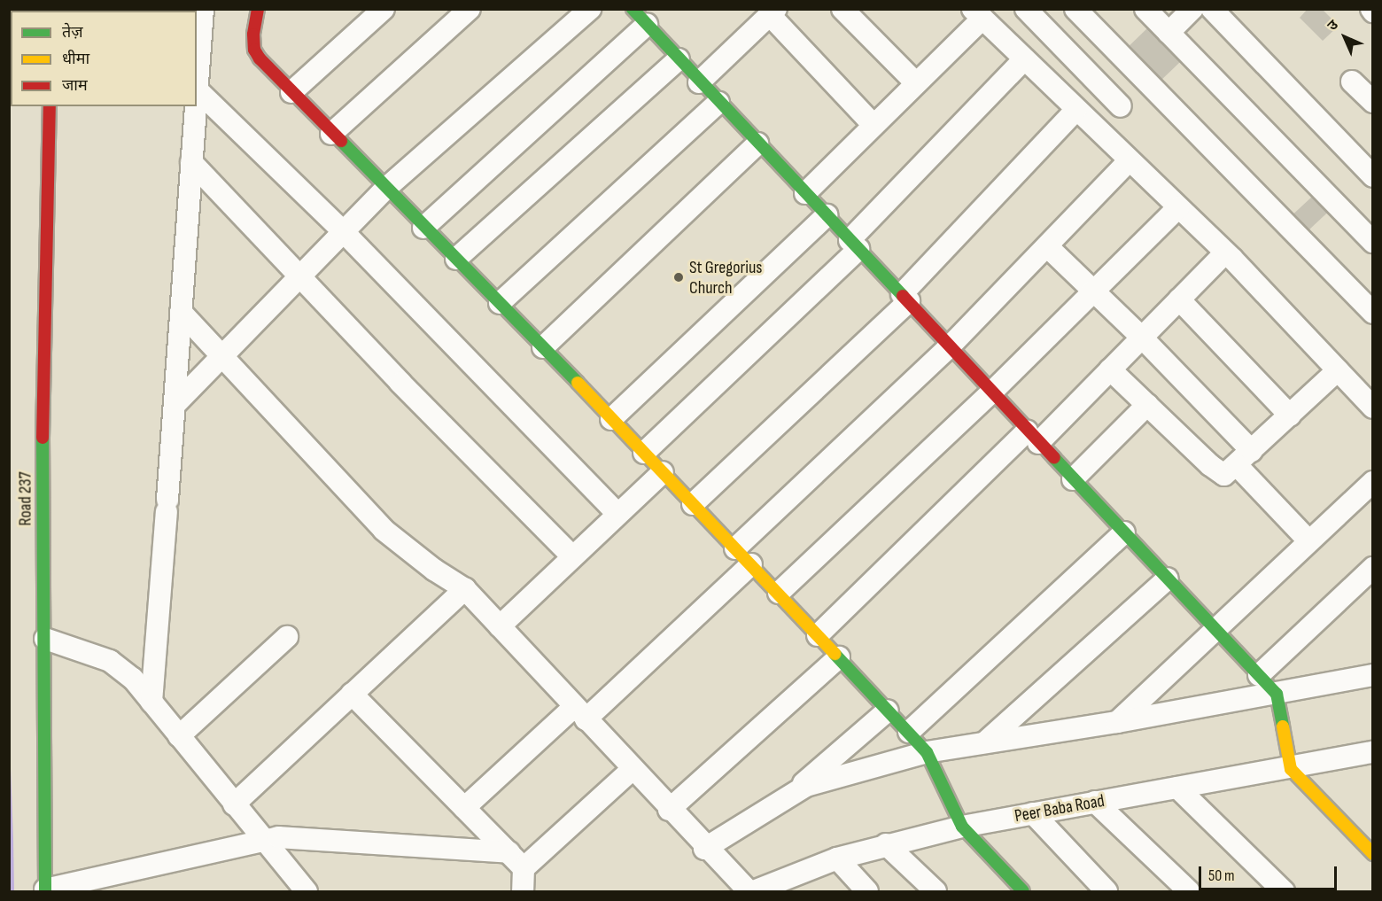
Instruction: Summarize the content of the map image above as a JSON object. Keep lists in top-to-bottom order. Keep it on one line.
{"streets":{"street":["Road 237","Peer Baba Road"]},"places":["St Gregorius Church"],"legend":["तेज़","धीमा","जाम"],"scale_bar":"50 m","north":"top left"}
